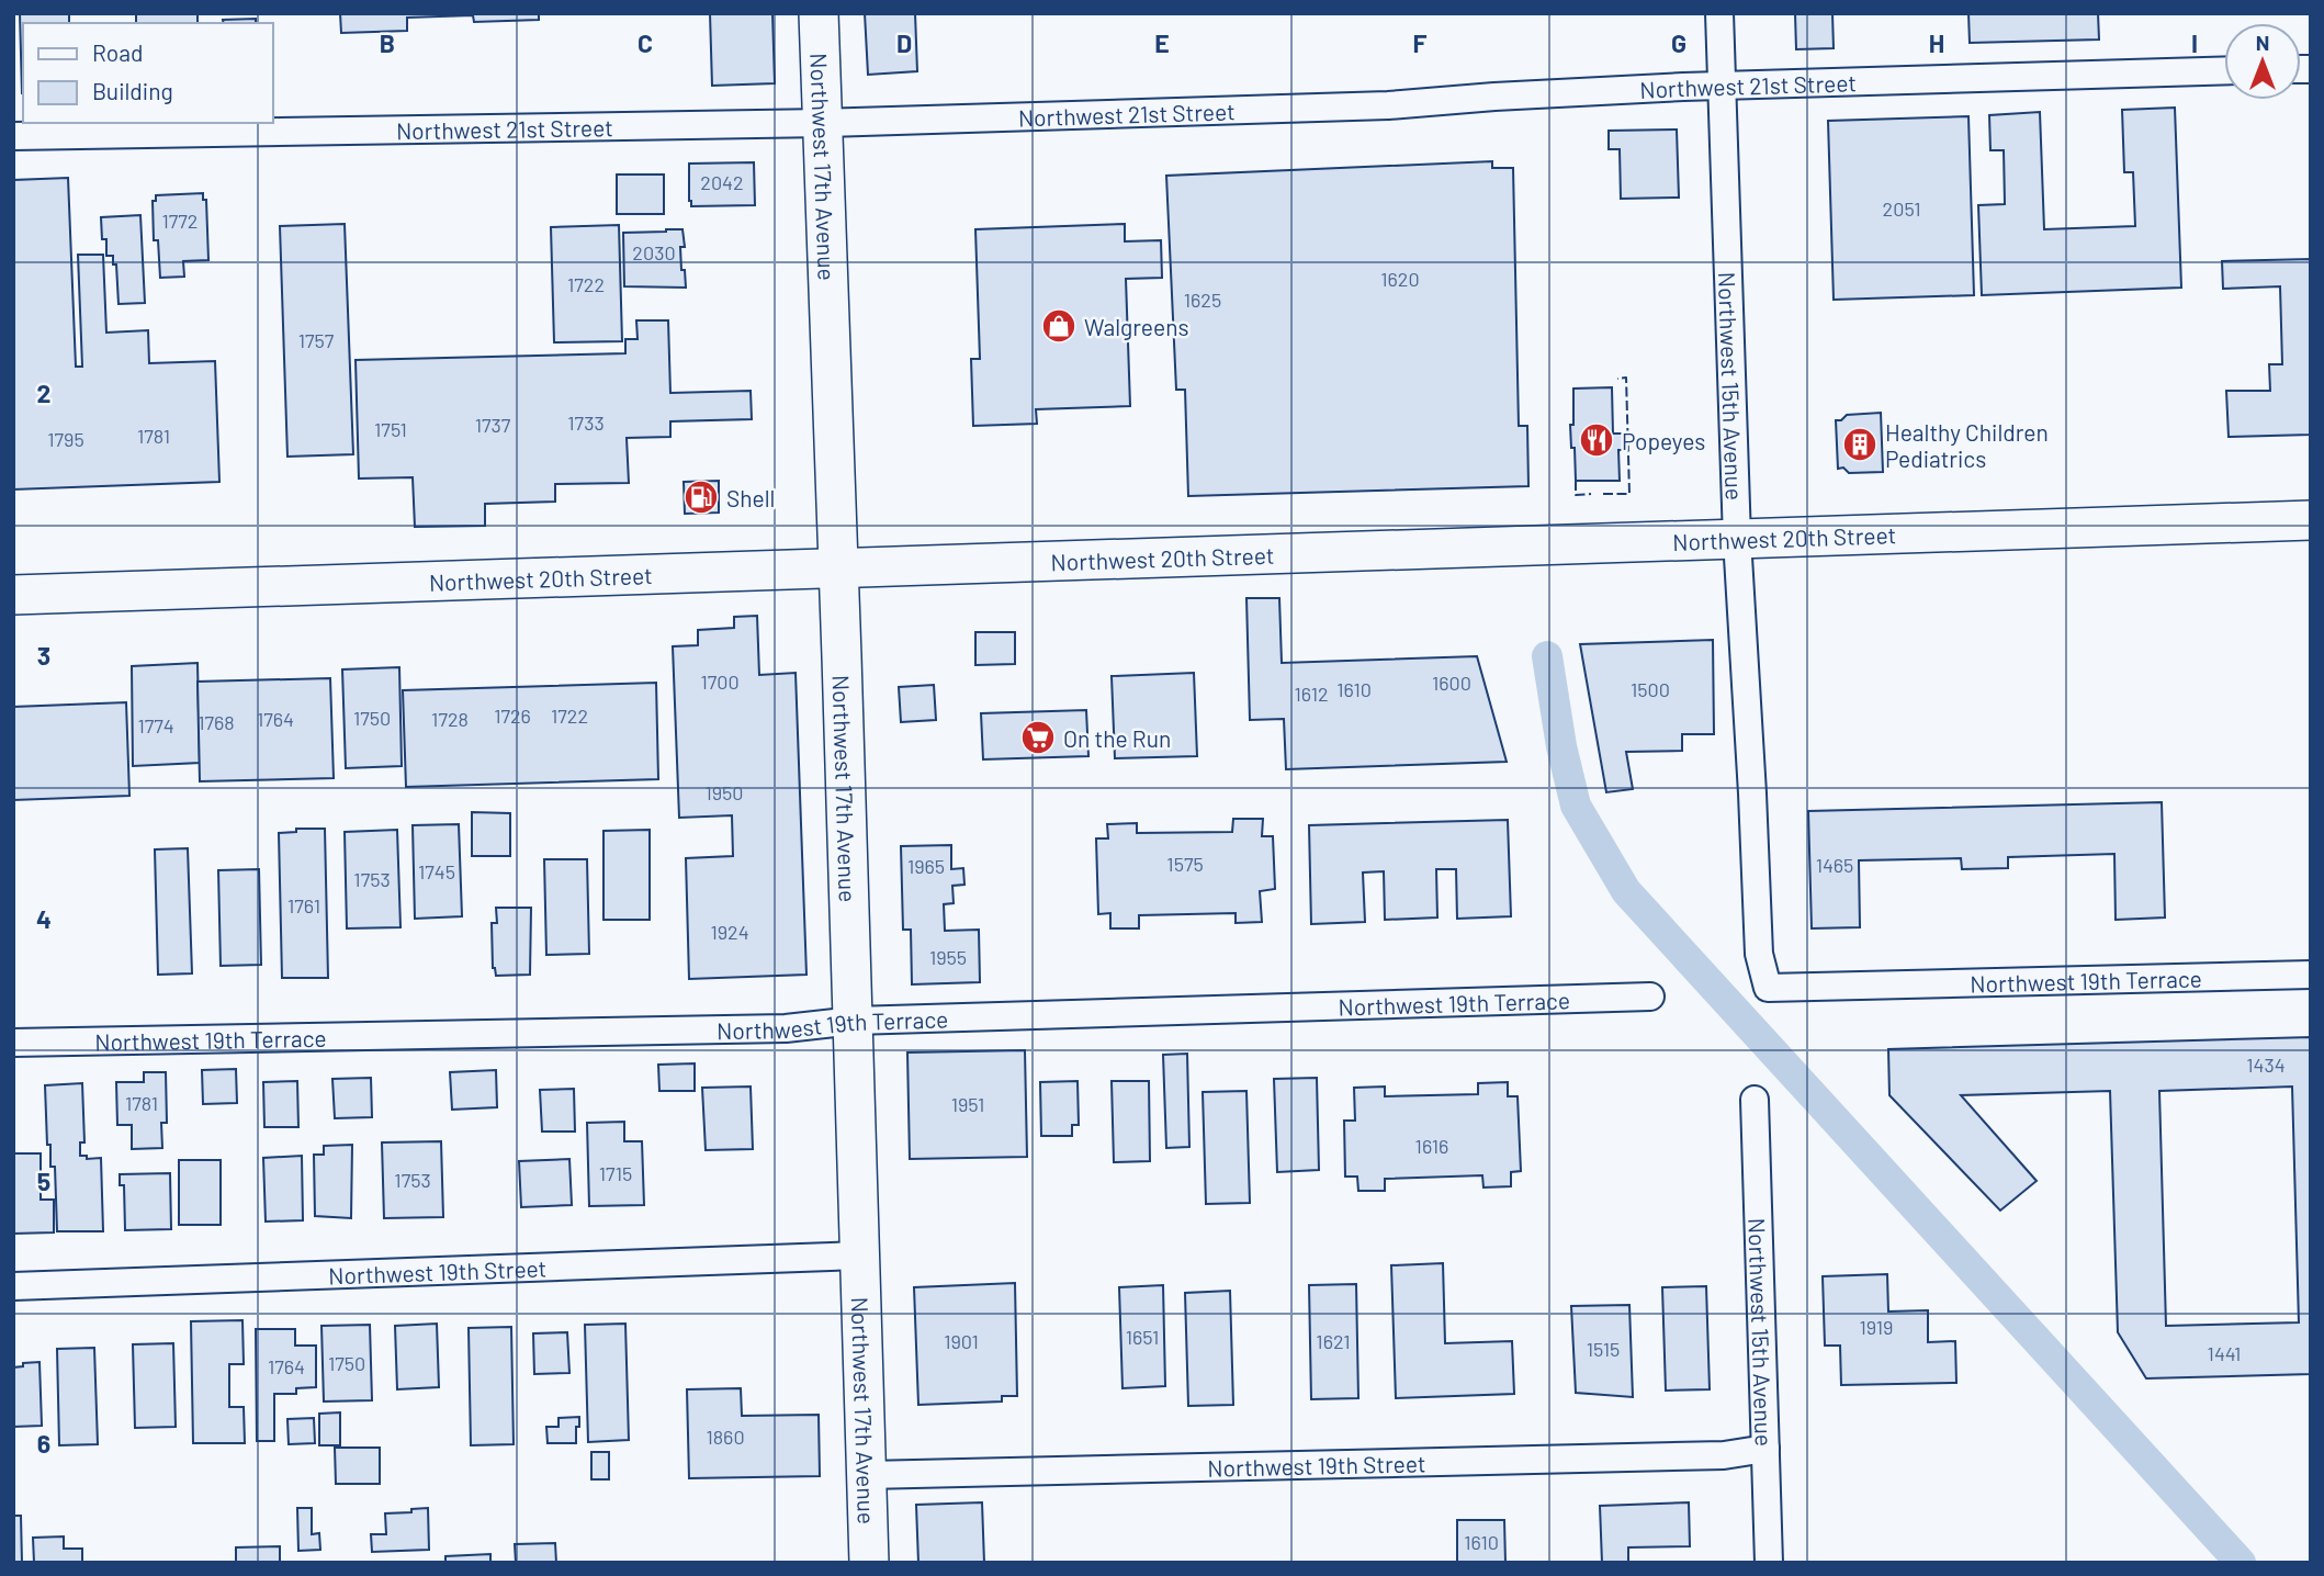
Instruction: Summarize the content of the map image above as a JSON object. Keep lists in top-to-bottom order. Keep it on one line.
{"streets":{"main road":["Northwest 17th Avenue","Northwest 20th Street"],"street":["Northwest 21st Street","Northwest 15th Avenue","Northwest 19th Terrace","Northwest 19th Street"]},"crossings":[["Northwest 21st Street","Northwest 17th Avenue"],["Northwest 21st Street","Northwest 15th Avenue"],["Northwest 17th Avenue","Northwest 20th Street"],["Northwest 17th Avenue","Northwest 19th Terrace"],["Northwest 17th Avenue","Northwest 19th Street"],["Northwest 15th Avenue","Northwest 20th Street"],["Northwest 15th Avenue","Northwest 19th Terrace"],["Northwest 15th Avenue","Northwest 19th Street"]],"places":{"shop":["Walgreens"],"restaurant":["Popeyes"],"building":["Healthy Children Pediatrics"],"fuel station":["Shell"],"supermarket":["On the Run"]},"house_numbers":["2042","2051","1772","2030","1620","1722","1625","1757","1733","1737","1751","1781","1795","1700","1600","1610","1500","1612","1726","1722","1750","1764","1728","1768","1774","1950","1575","1465","1965","1745","1753","1761","1924","1955","1434","1781","1951","1616","1715","1753","1919","1651","1901","1621","1515","1441","1750","1764","1860","1610"],"legend":["Road","Building"],"north":"top","grid":{"columns":["B","C","D","E","F","G","H","I"],"rows":["2","3","4","5","6"]}}
